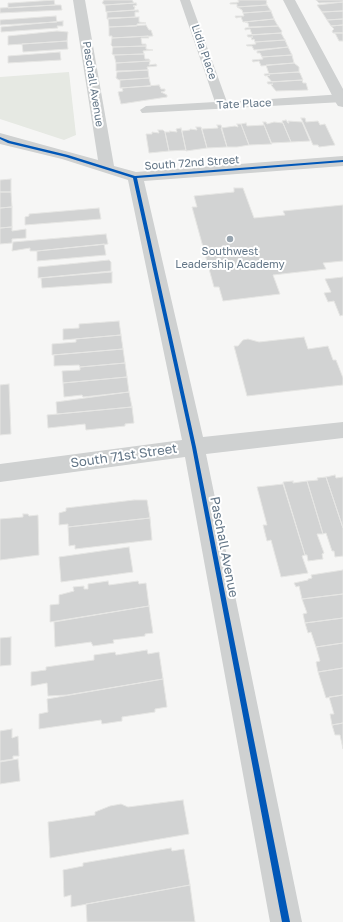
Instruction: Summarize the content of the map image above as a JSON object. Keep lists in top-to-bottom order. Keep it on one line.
{"streets":{"street":["Paschall Avenue","South 72nd Street","South 71st Street"],"lane":["Lidia Place","Tate Place"]},"crossings":[["Lidia Place","Tate Place"],["Paschall Avenue","South 72nd Street"],["Paschall Avenue","South 71st Street"]],"places":["Southwest Leadership Academy"]}
